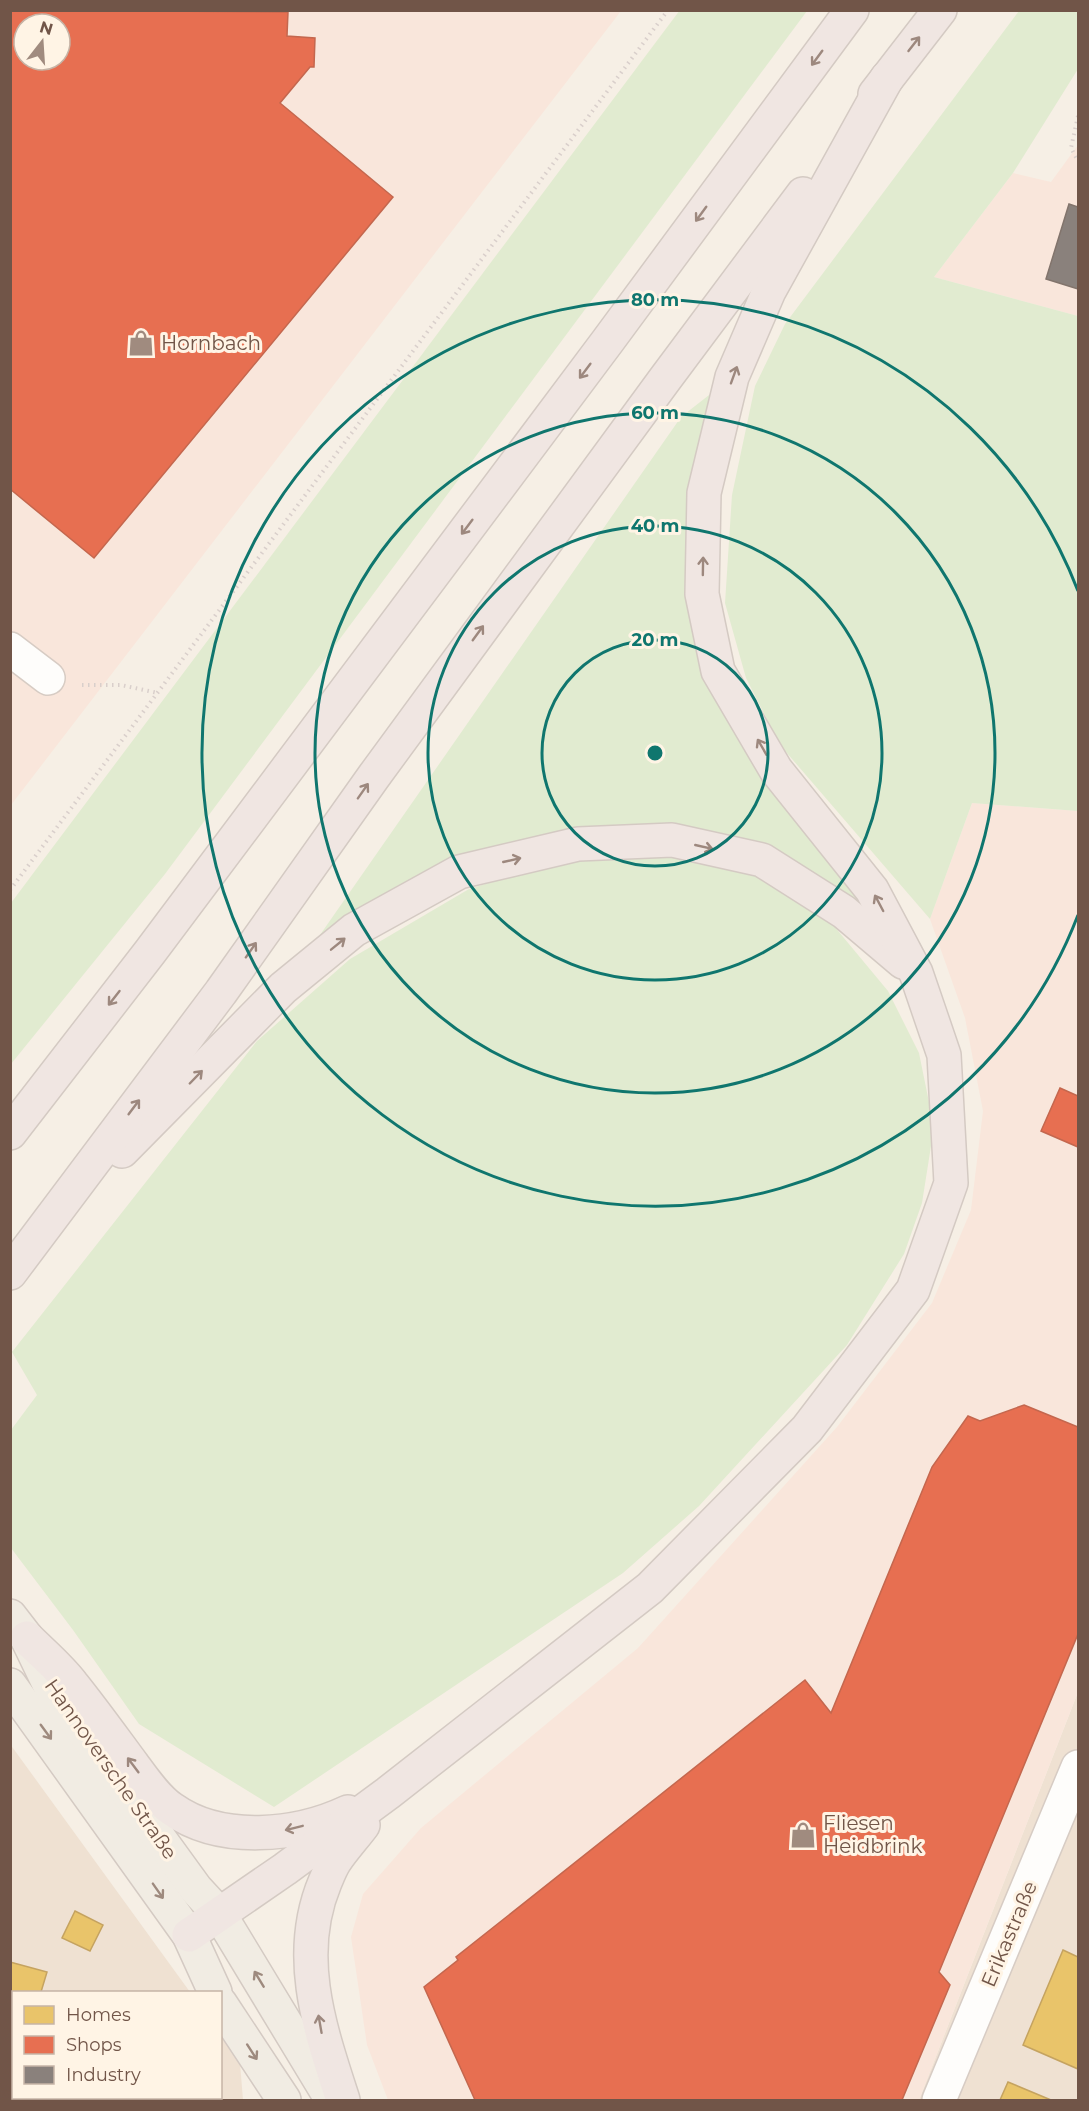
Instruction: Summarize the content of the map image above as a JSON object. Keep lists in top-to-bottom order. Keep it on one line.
{"streets":{"main road":["Hannoversche Straße"],"street":["Erikastraße"]},"places":{"shop":["Hornbach","Fliesen Heidbrink"]},"legend":["Homes","Shops","Industry"],"north":"top","rings":["80 m","60 m","40 m","20 m"]}
